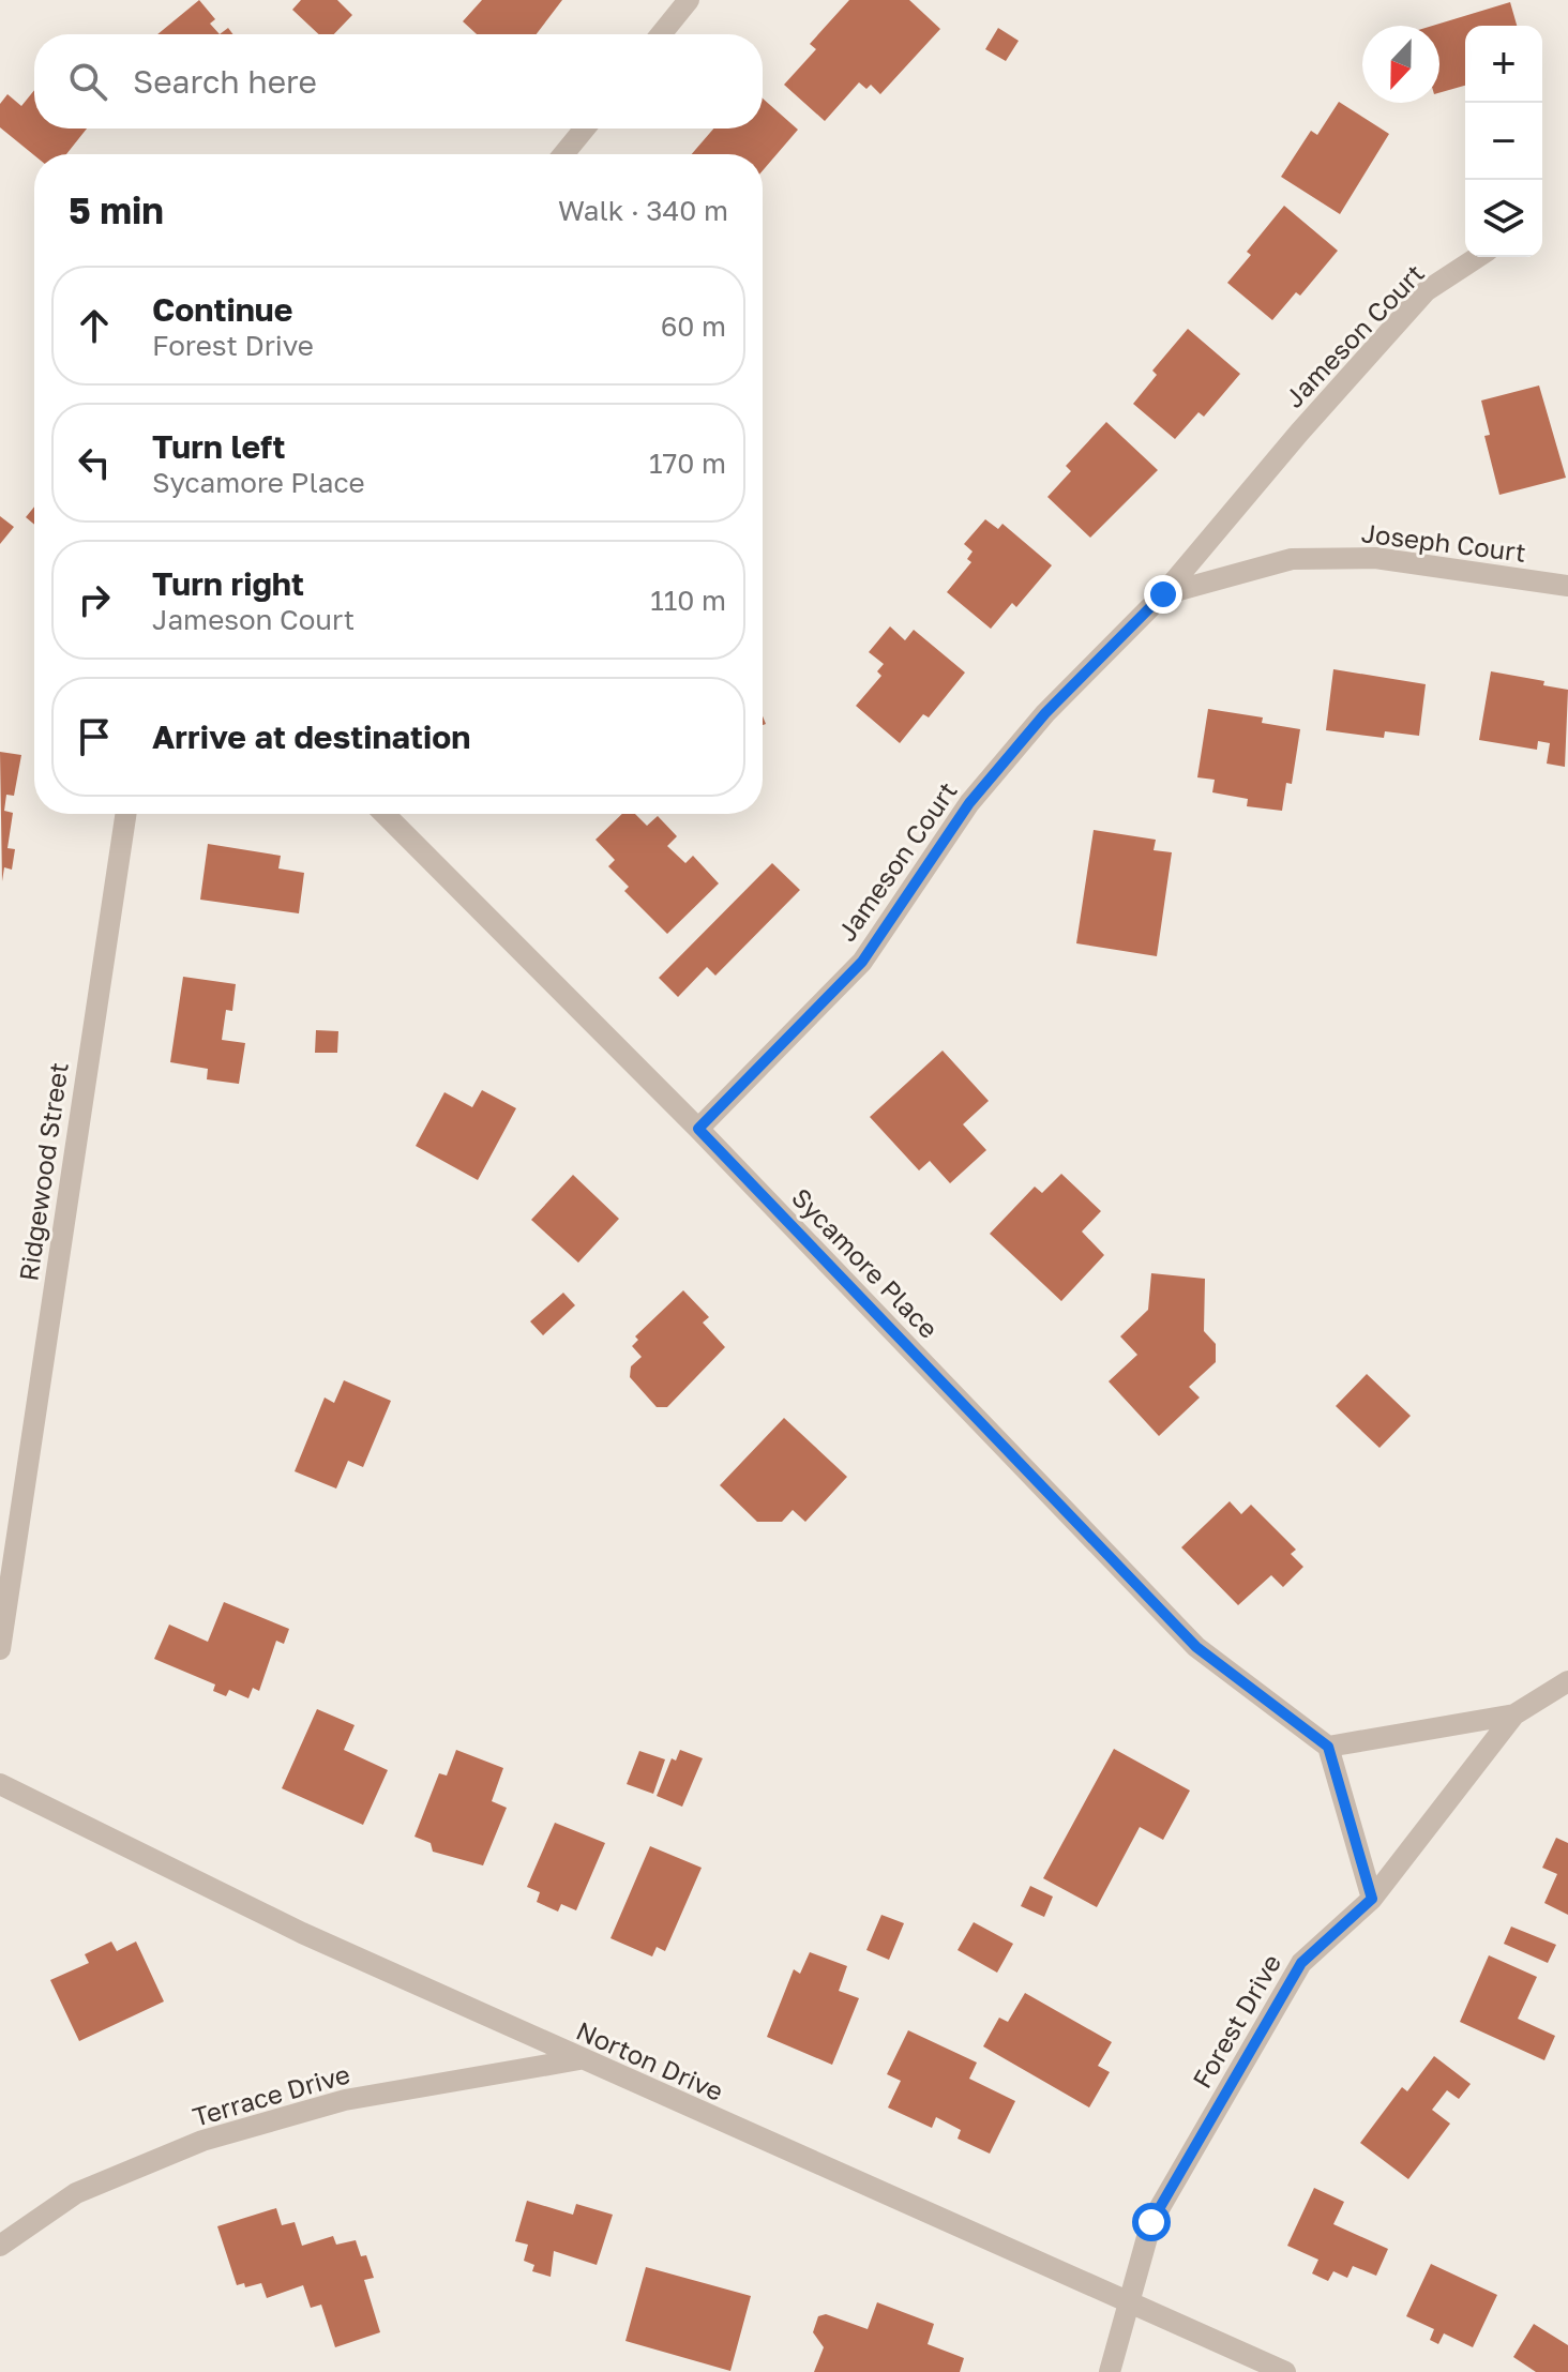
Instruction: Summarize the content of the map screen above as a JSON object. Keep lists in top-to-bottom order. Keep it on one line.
{"streets":{"street":["Jameson Court","Joseph Court","Ridgewood Street","Sycamore Place","Forest Drive","Norton Drive","Terrace Drive"]},"crossings":[["Jameson Court","Joseph Court"],["Jameson Court","Sycamore Place"],["Forest Drive","Norton Drive"],["Norton Drive","Terrace Drive"]],"north":"bottom","page":{"map_buttons":["+","−"],"search":"Search here","heading":["5 min","Walk · 340 m"],"list":[["Continue","Forest Drive","60 m"],["Turn left","Sycamore Place","170 m"],["Turn right","Jameson Court","110 m"],"Arrive at destination"]}}
